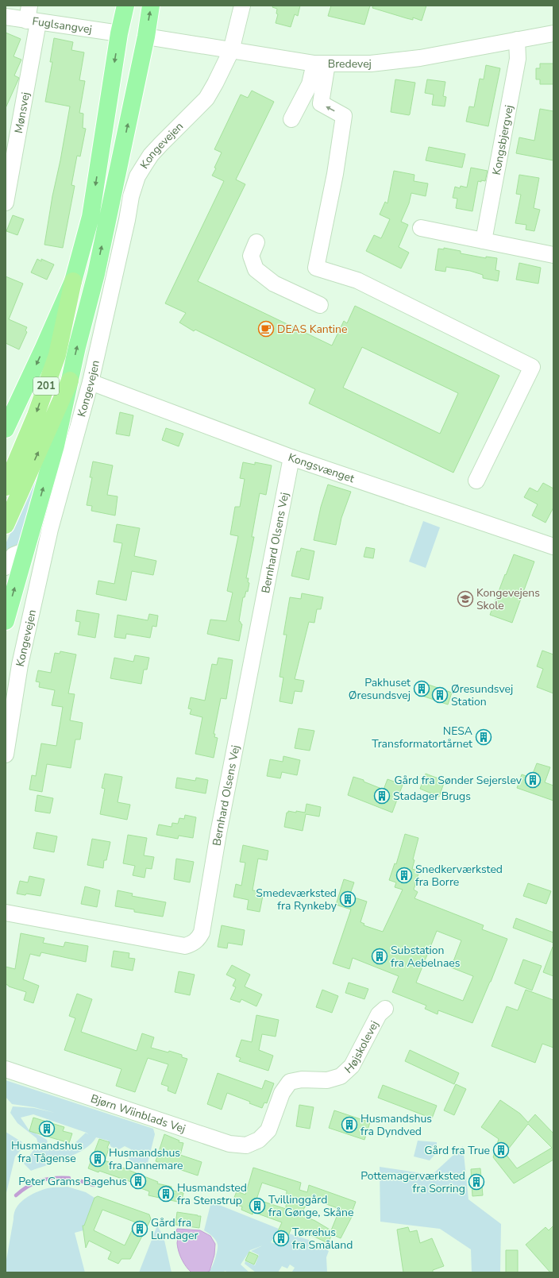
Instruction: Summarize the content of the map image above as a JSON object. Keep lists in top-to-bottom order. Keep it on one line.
{"streets":{"highway":["201"],"main road":["Kongevejen"],"street":["Fuglsangvej","Bredevej","Mønsvej","Kongsbjergvej","Kongsvænget","Bernhard Olsens Vej","Højskolevej","Bjørn Wiinblads Vej"]},"crossings":[["Fuglsangvej","Mønsvej"],["Fuglsangvej","201"],["Bredevej","Kongsbjergvej"],["Bredevej","Kongevejen"],["Kongevejen","201"],["Kongevejen","Kongsvænget"],["Kongsvænget","Bernhard Olsens Vej"],["Højskolevej","Bjørn Wiinblads Vej"]],"places":{"cafe":["DEAS Kantine"],"school or university":["Kongevejens Skole"],"building":["Pakhuset Øresundsvej","Øresundsvej Station","NESA Transformatortårnet","Gård fra Sønder Sejerslev","Stadager Brugs","Snedkerværksted fra Borre","Smedeværksted fra Rynkeby","Substation fra Aebelnaes","Husmandshus fra Dyndved","Husmandshus fra Tågense","Gård fra True","Husmandshus fra Dannemare","Peter Grams Bagehus","Pottemagerværksted fra Sorring","Husmandsted fra Stenstrup","Tvillinggård fra Gønge, Skåne","Gård fra Lundager","Tørrehus fra Småland"]}}
